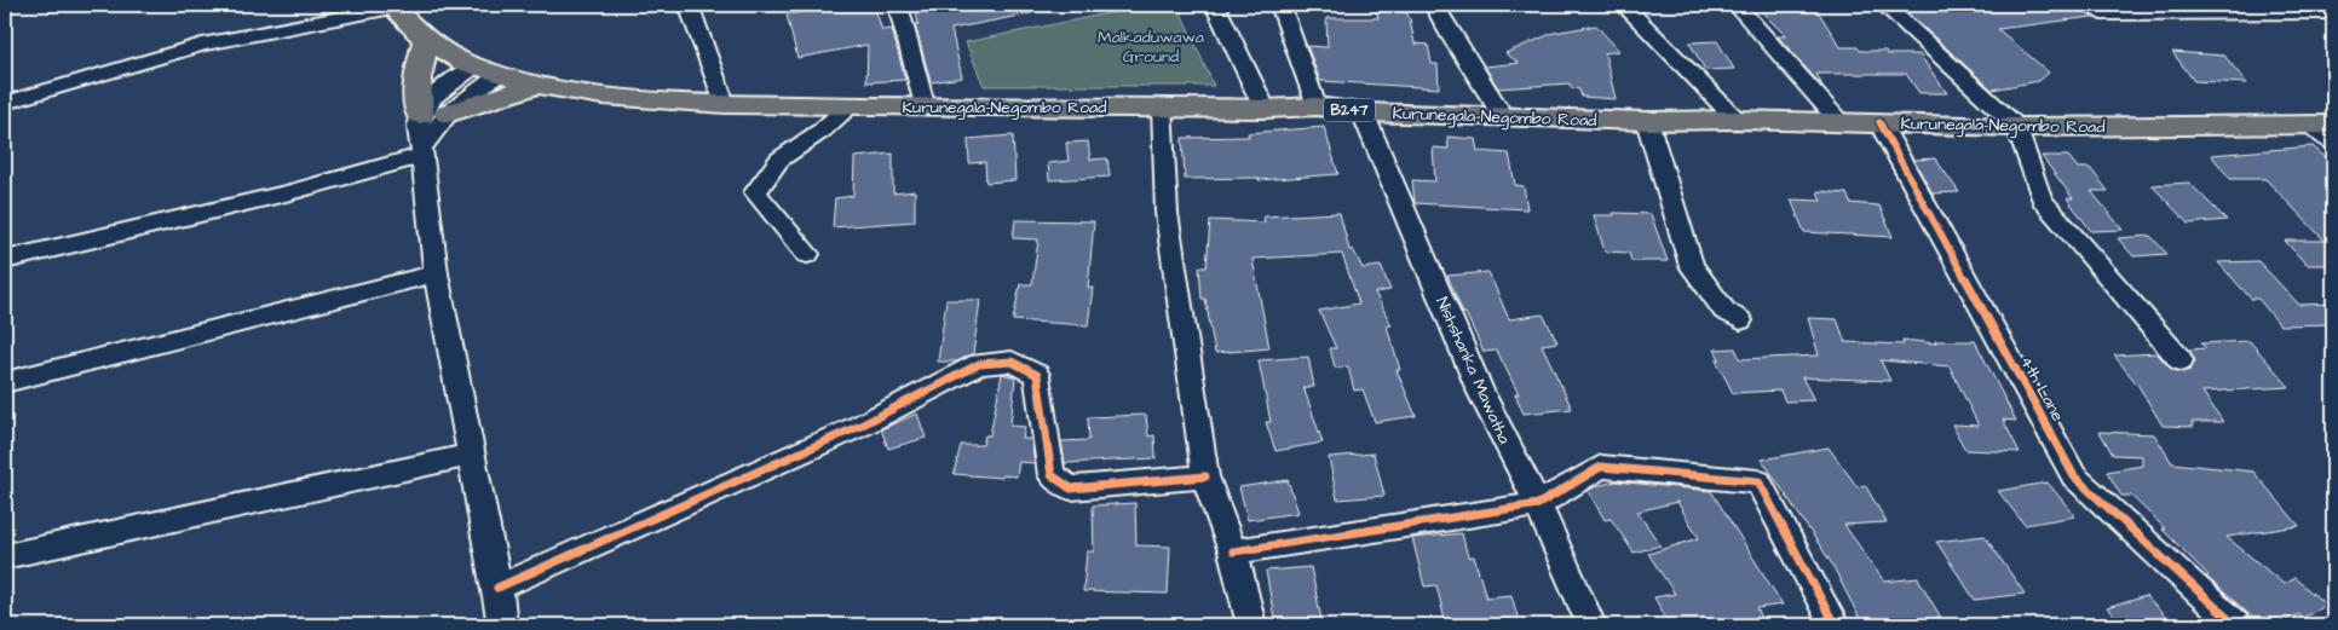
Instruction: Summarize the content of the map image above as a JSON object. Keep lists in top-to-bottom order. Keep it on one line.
{"streets":{"main road":["Kurunegala-Negombo Road","B247"],"street":["Nishshanka Mawatha","4th Lane"]},"crossings":[["Kurunegala-Negombo Road","Nishshanka Mawatha"],["Kurunegala-Negombo Road","4th Lane"]],"parks":["Malkaduwawa Ground"]}
